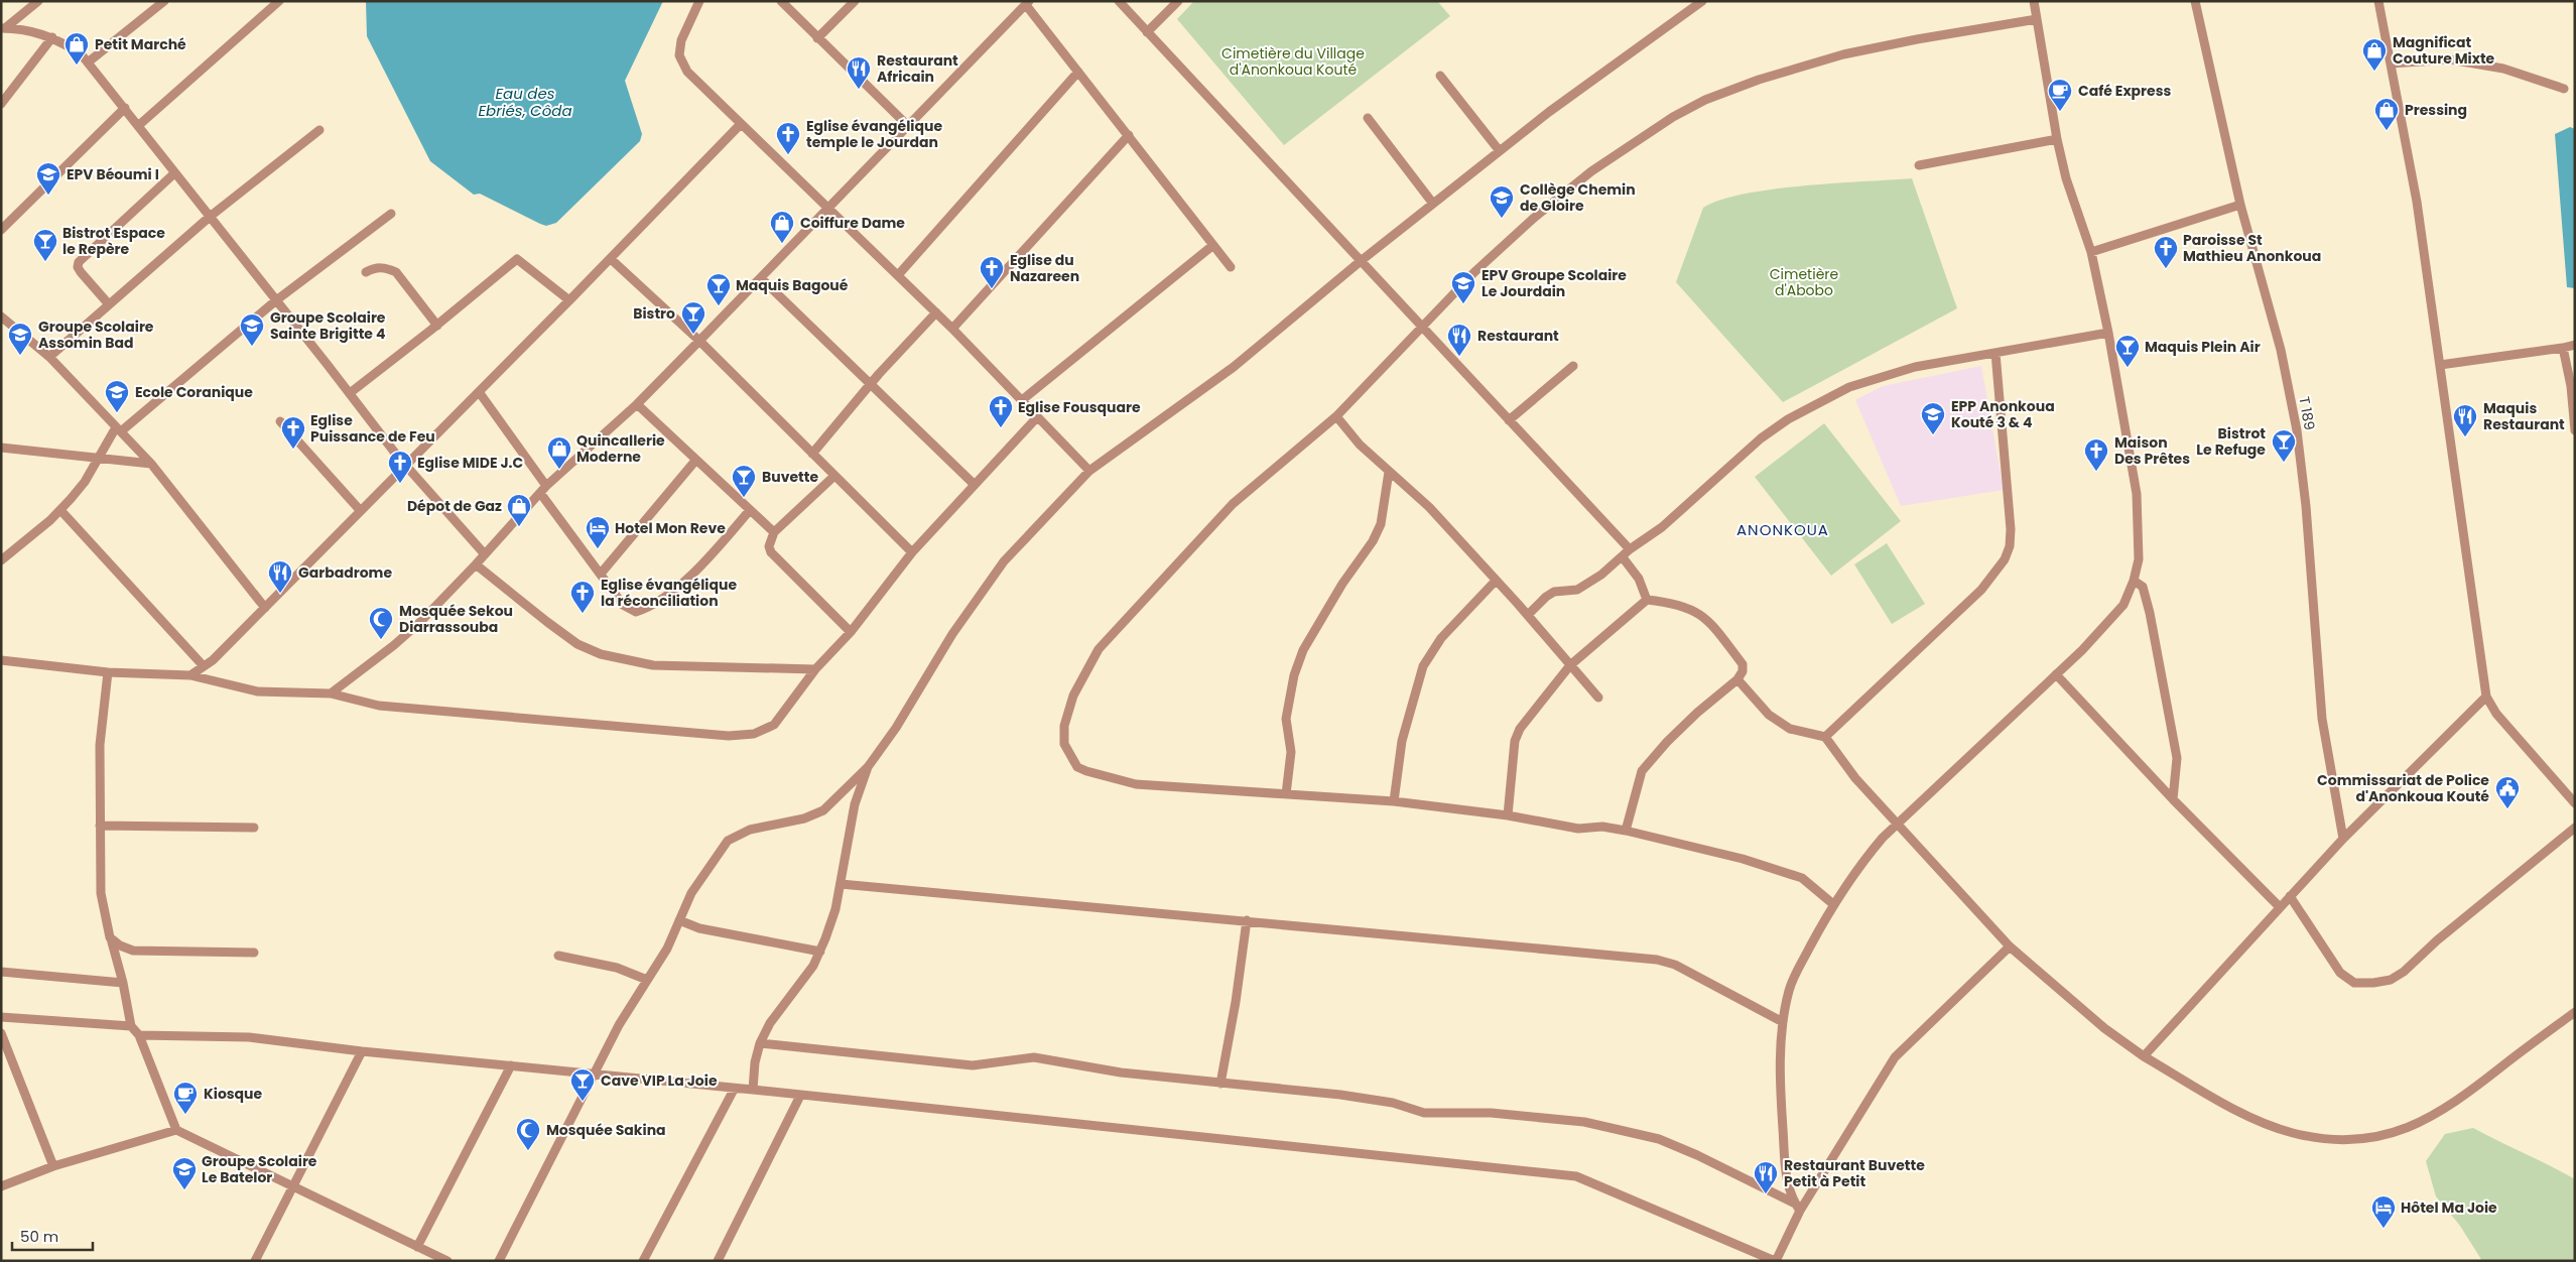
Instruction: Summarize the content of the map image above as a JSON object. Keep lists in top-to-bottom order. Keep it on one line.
{"streets":{"street":["T 189"]},"districts":["ANONKOUA"],"water":["Eau des Ebriés, Côda"],"parks":["Cimetière du Village d'Anonkoua Kouté","Cimetière d'Abobo"],"places":{"shop":["Petit Marché","Magnificat Couture Mixte","Pressing","Coiffure Dame","Quincallerie Moderne","Dépot de Gaz"],"restaurant":["Restaurant Africain","Restaurant","Maquis Restaurant","Garbadrome","Restaurant Buvette Petit à Petit"],"cafe":["Café Express","Kiosque"],"church":["Eglise évangélique temple le Jourdan","Paroisse St Mathieu Anonkoua","Eglise du Nazareen","Eglise Fousquare","Eglise Puissance de Feu","Maison Des Prêtes","Eglise MIDE J.C","Eglise évangélique la réconciliation"],"school or university":["EPV Béoumi I","Collège Chemin de Gloire","EPV Groupe Scolaire Le Jourdain","Groupe Scolaire Sainte Brigitte 4","Groupe Scolaire Assomin Bad","Ecole Coranique","EPP Anonkoua Kouté 3 & 4","Groupe Scolaire Le Batelor"],"bar":["Bistrot Espace le Repère","Maquis Bagoué","Bistro","Maquis Plein Air","Bistrot Le Refuge","Buvette","Cave VIP La Joie"],"hotel":["Hotel Mon Reve","Hôtel Ma Joie"],"mosque":["Mosquée Sekou Diarrassouba","Mosquée Sakina"],"public building":["Commissariat de Police d'Anonkoua Kouté"]},"scale_bar":"50 m"}
